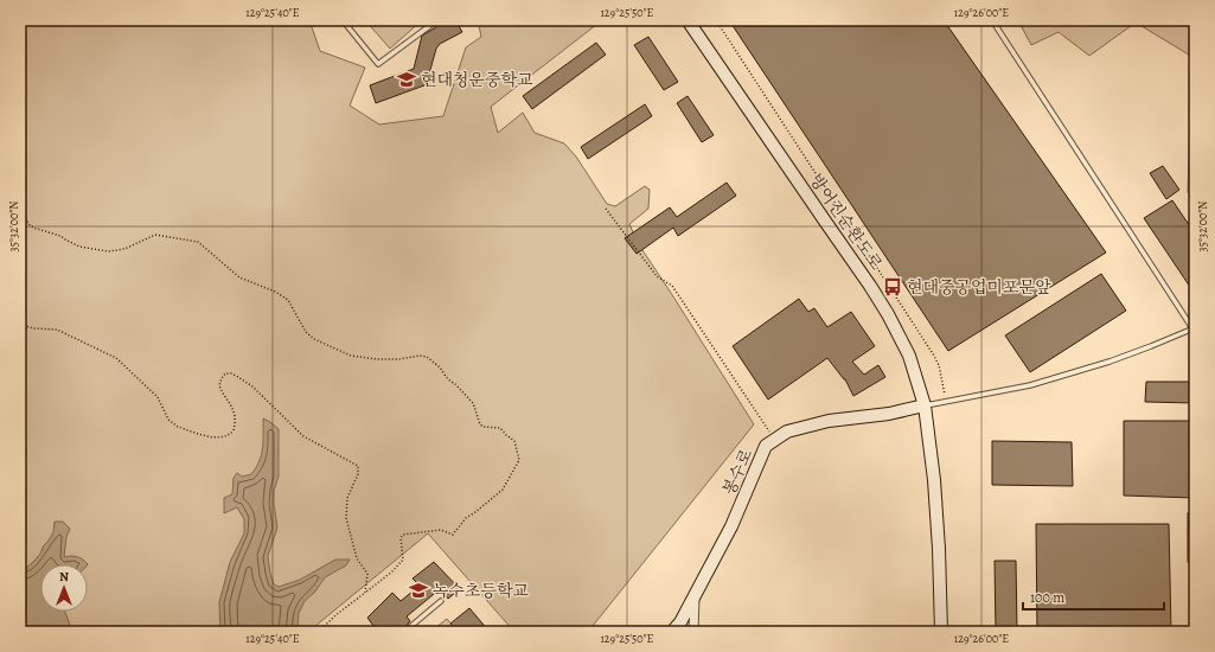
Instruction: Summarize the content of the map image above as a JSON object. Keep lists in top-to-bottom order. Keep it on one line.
{"streets":{"main road":["방어진순환도로","봉수로"]},"crossings":[["방어진순환도로","봉수로"]],"places":{"school or university":["현대청운중학교","녹수초등학교"],"bus stop":["현대중공업미포문앞"]},"scale_bar":"100 m","north":"top","coordinates":["129°25'40\"E","129°25'50\"E","129°26'00\"E","35°32'00\"N"]}
